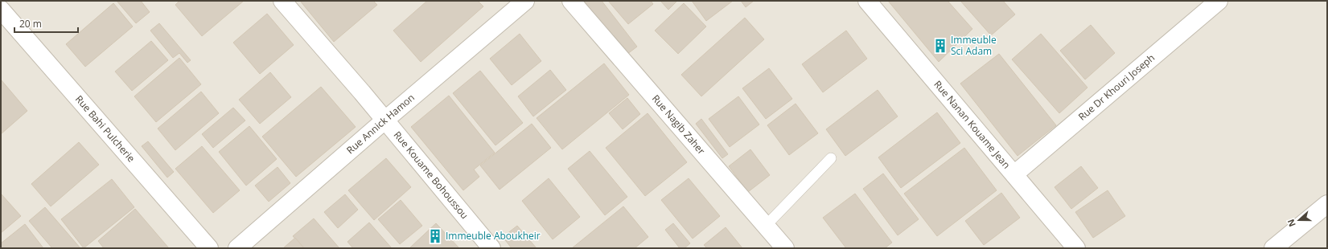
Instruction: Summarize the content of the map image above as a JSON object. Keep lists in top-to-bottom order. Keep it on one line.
{"streets":{"street":["Rue Dr Khouri Joseph","Rue Annick Hamon","Rue Nagib Zaher","Rue Nanan Kouame Jean","Rue Bahi Pulcherie","Rue Kouame Bohoussou"]},"crossings":[["Rue Dr Khouri Joseph","Rue Nanan Kouame Jean"],["Rue Annick Hamon","Rue Kouame Bohoussou"]],"places":{"building":["Immeuble Sci Adam","Immeuble Aboukheir"]},"scale_bar":"20 m","north":"left"}
